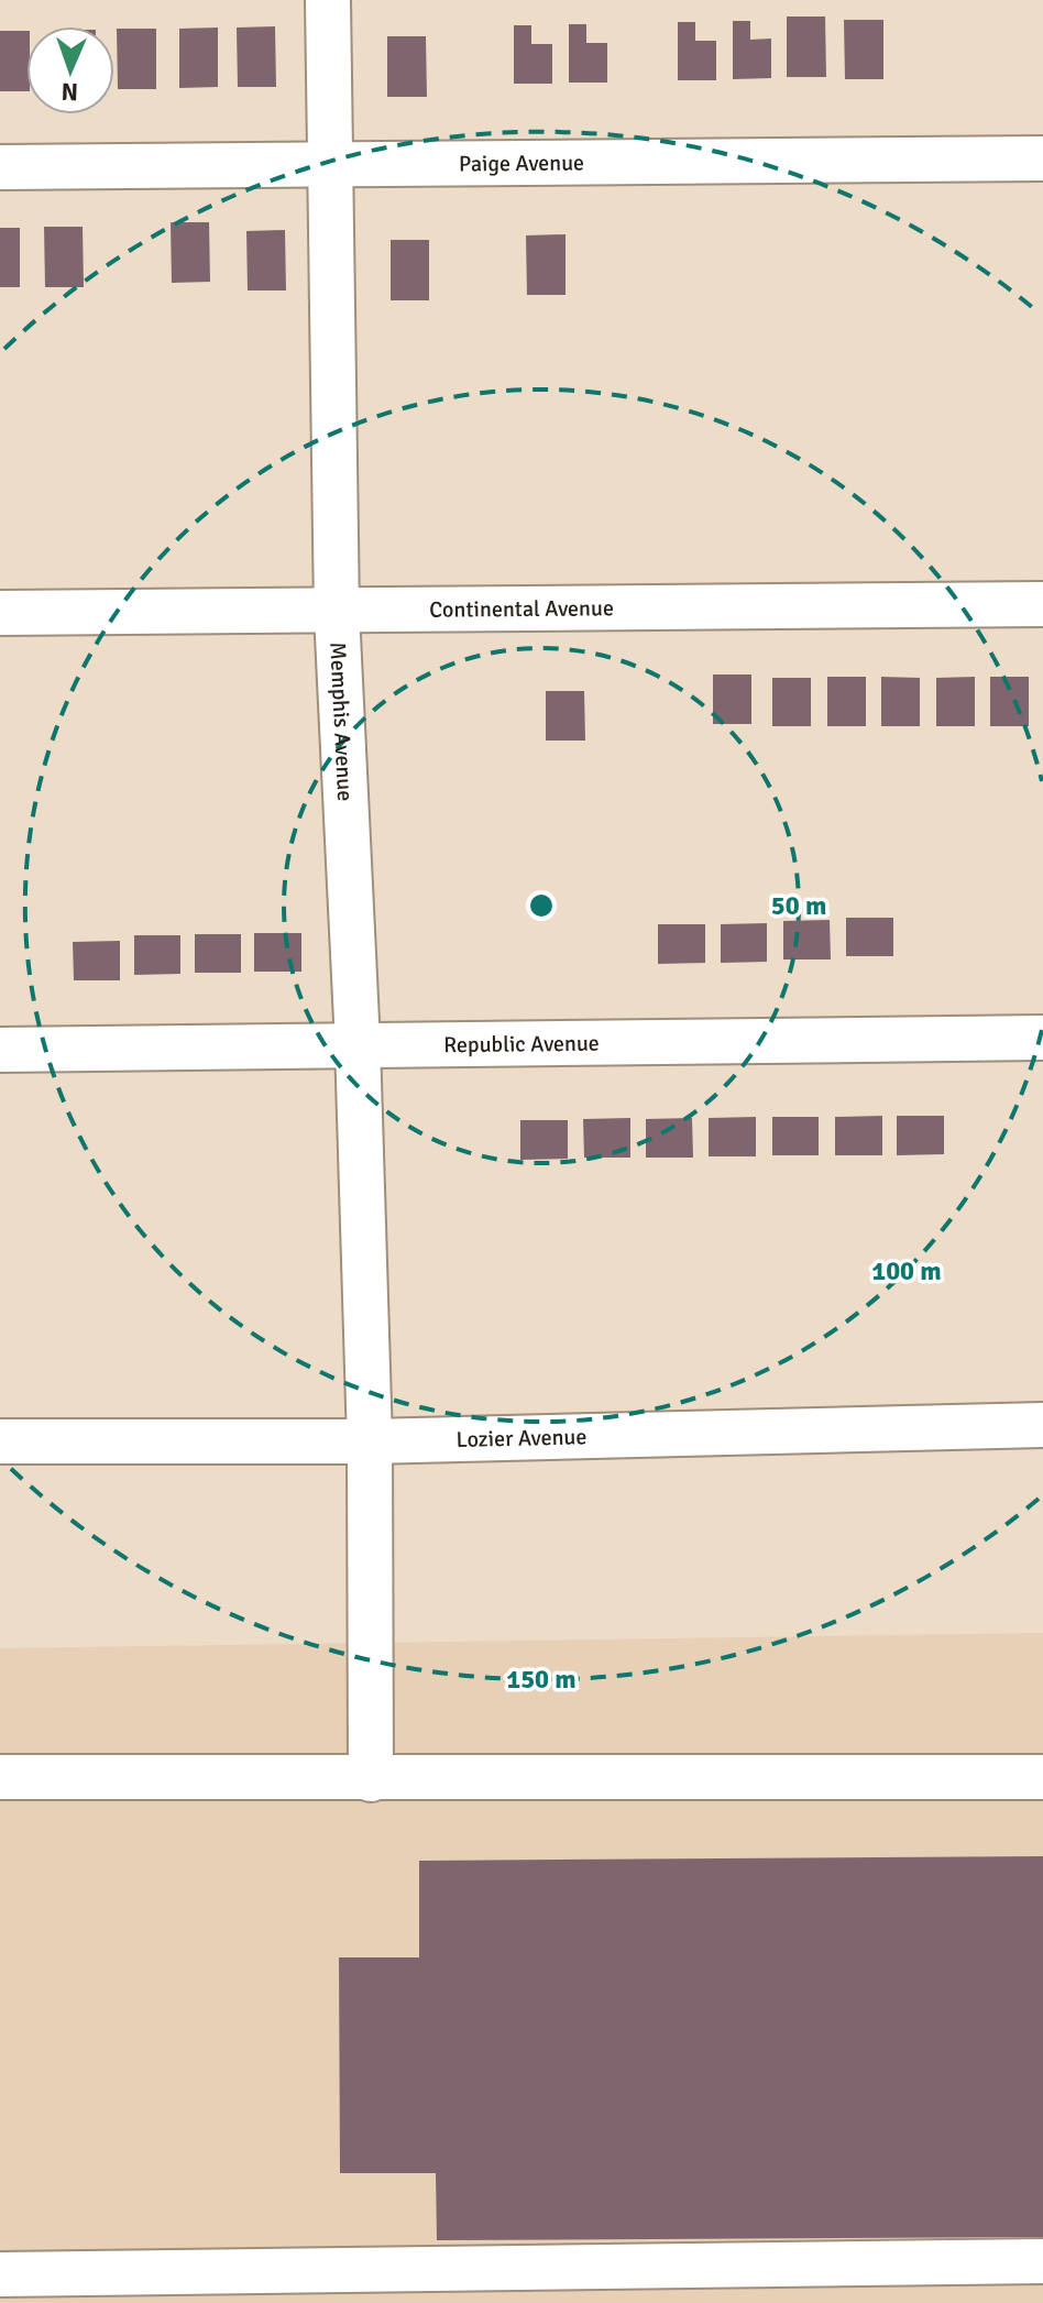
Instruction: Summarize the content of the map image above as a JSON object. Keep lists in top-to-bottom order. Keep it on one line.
{"streets":{"street":["Paige Avenue","Continental Avenue","Memphis Avenue","Republic Avenue","Lozier Avenue"]},"crossings":[["Paige Avenue","Memphis Avenue"],["Continental Avenue","Memphis Avenue"],["Memphis Avenue","Republic Avenue"],["Memphis Avenue","Lozier Avenue"]],"north":"bottom","rings":["50 m","100 m","150 m"]}
